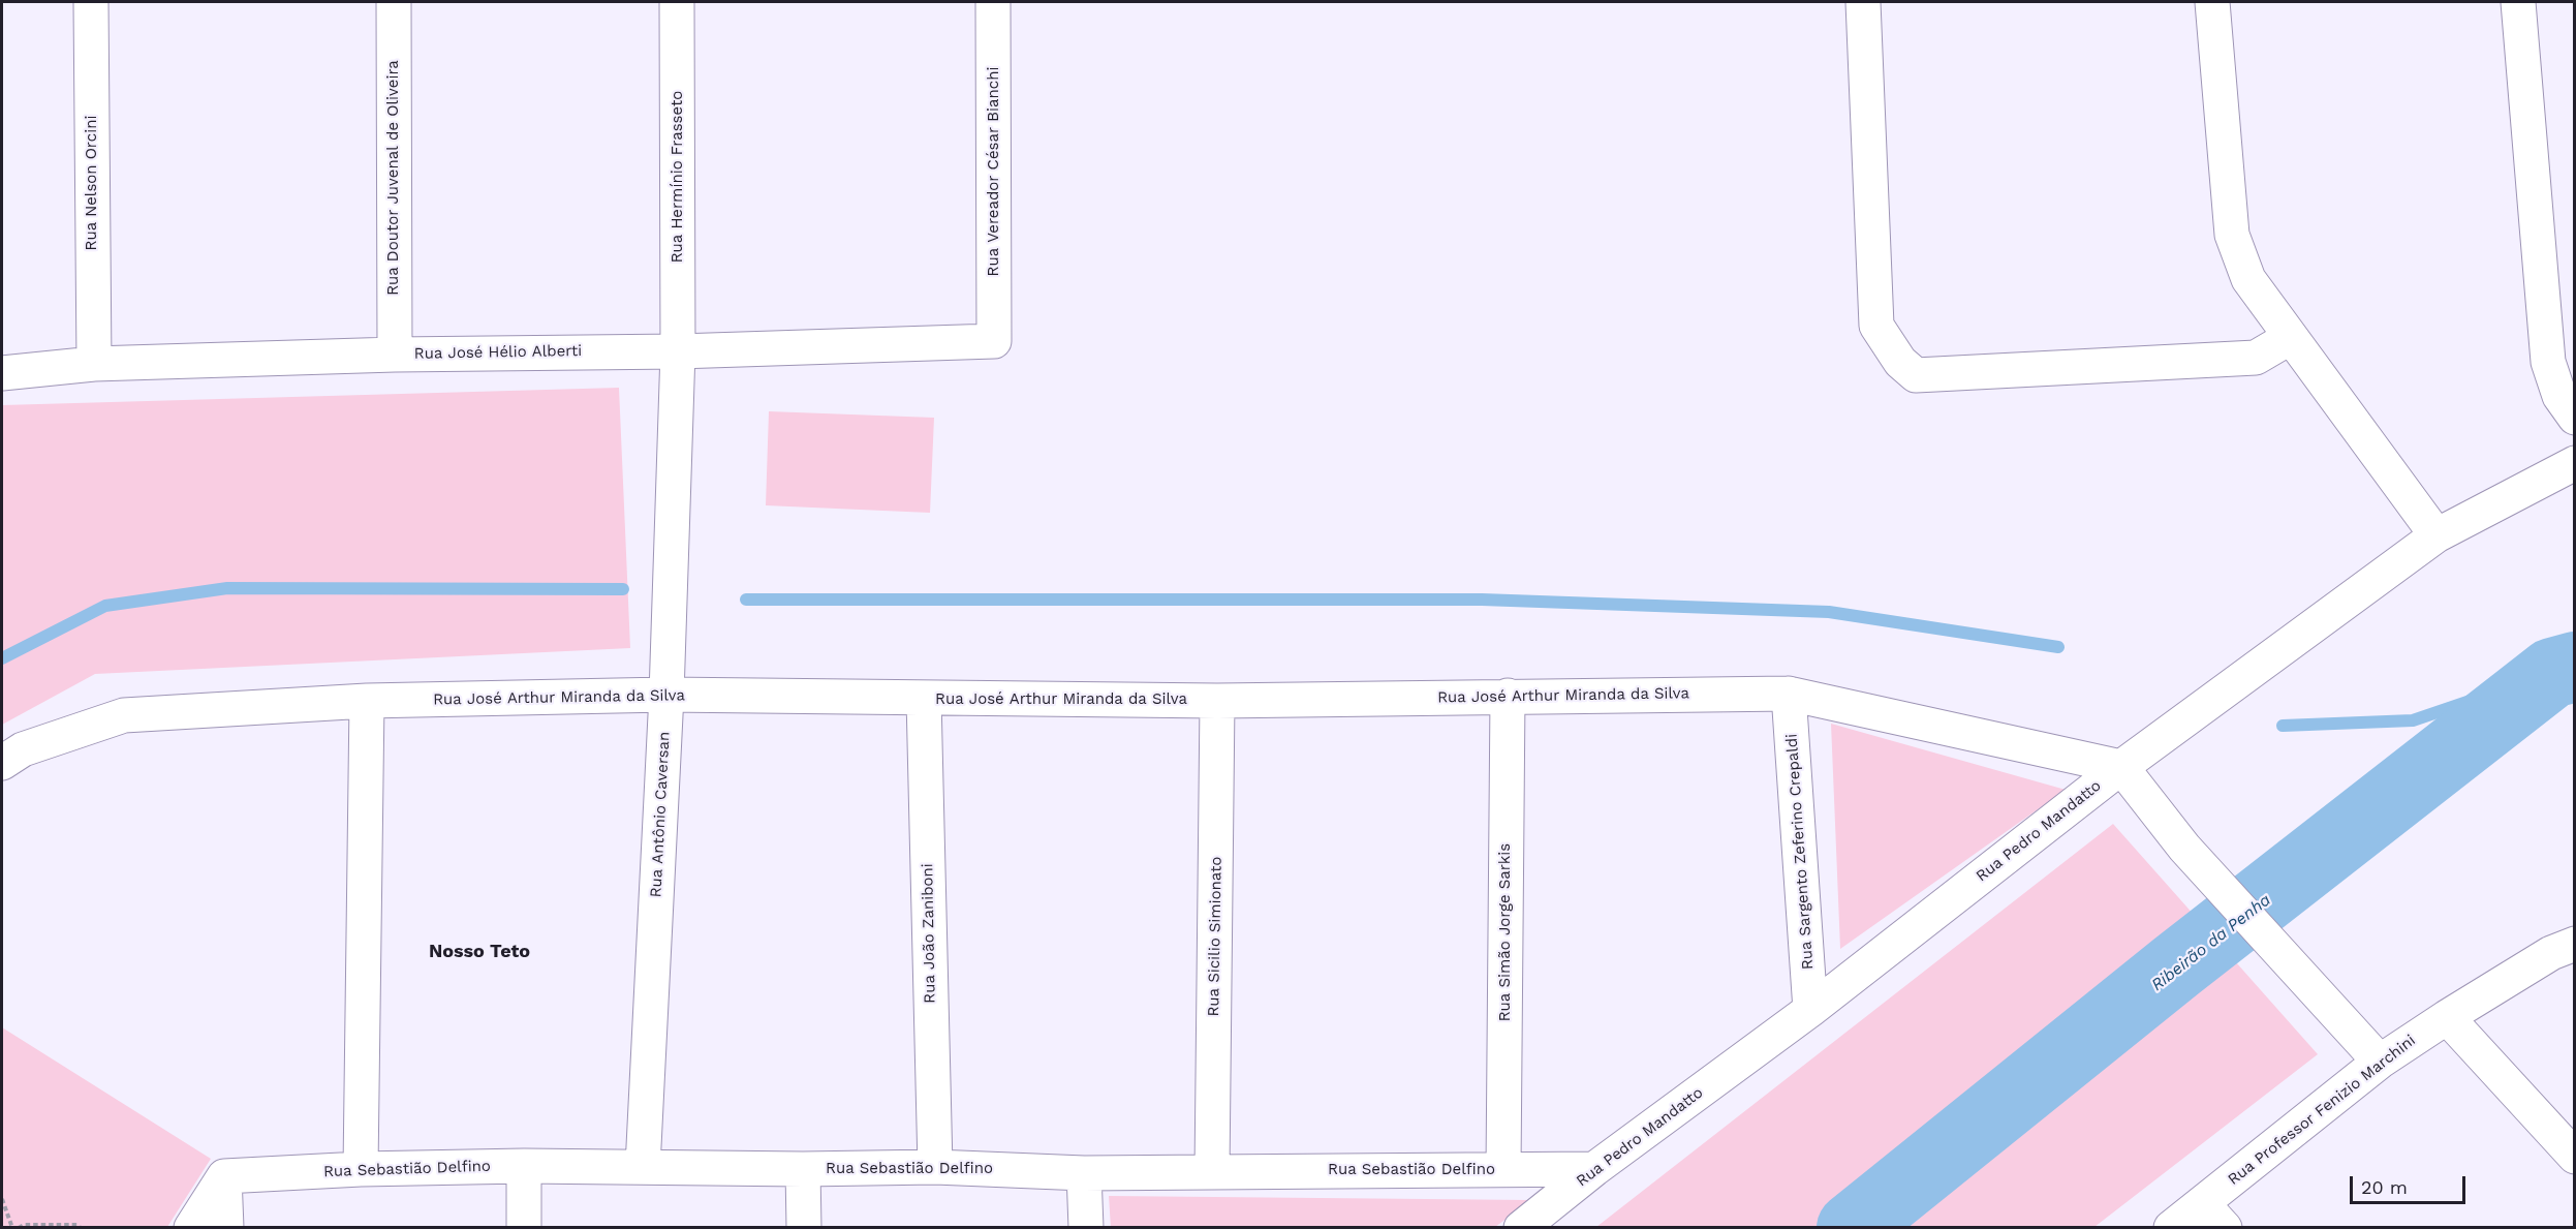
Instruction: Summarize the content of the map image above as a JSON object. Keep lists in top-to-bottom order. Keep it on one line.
{"streets":{"street":["Rua Vereador César Bianchi","Rua Hermínio Frasseto","Rua Doutor Juvenal de Oliveira","Rua Nelson Orcini","Rua José Hélio Alberti","Rua José Arthur Miranda da Silva","Rua Antônio Caversan","Rua Pedro Mandatto","Rua Sargento Zeferino Crepaldi","Rua Simão Jorge Sarkis","Rua João Zaniboni","Rua Sicilio Simionato","Rua Professor Fenizio Marchini","Rua Sebastião Delfino"]},"crossings":[["Rua Vereador César Bianchi","Rua José Hélio Alberti"],["Rua Hermínio Frasseto","Rua José Hélio Alberti"],["Rua Hermínio Frasseto","Rua Antônio Caversan"],["Rua Doutor Juvenal de Oliveira","Rua José Hélio Alberti"],["Rua Nelson Orcini","Rua José Hélio Alberti"],["Rua José Hélio Alberti","Rua Antônio Caversan"],["Rua José Arthur Miranda da Silva","Rua Antônio Caversan"],["Rua José Arthur Miranda da Silva","Rua Pedro Mandatto"],["Rua José Arthur Miranda da Silva","Rua Sargento Zeferino Crepaldi"],["Rua José Arthur Miranda da Silva","Rua Simão Jorge Sarkis"],["Rua José Arthur Miranda da Silva","Rua João Zaniboni"],["Rua José Arthur Miranda da Silva","Rua Sicilio Simionato"],["Rua Antônio Caversan","Rua Sebastião Delfino"],["Rua Pedro Mandatto","Rua Sargento Zeferino Crepaldi"],["Rua Pedro Mandatto","Rua Sebastião Delfino"],["Rua Simão Jorge Sarkis","Rua Sebastião Delfino"],["Rua João Zaniboni","Rua Sebastião Delfino"],["Rua Sicilio Simionato","Rua Sebastião Delfino"]],"districts":["Nosso Teto"],"water":["Ribeirão da Penha"],"scale_bar":"20 m"}
